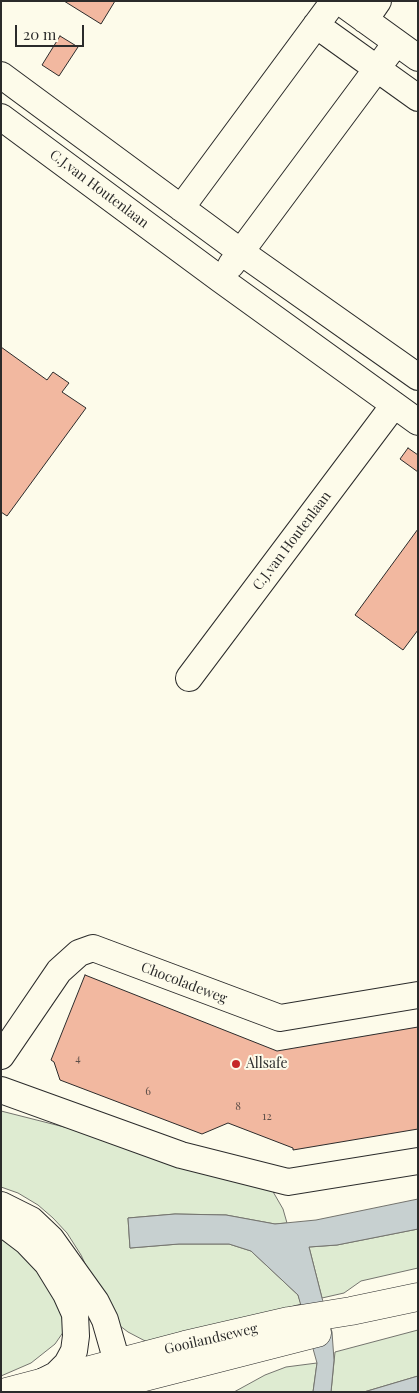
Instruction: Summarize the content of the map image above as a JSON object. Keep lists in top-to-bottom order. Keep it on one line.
{"streets":{"main road":["Gooilandseweg"],"street":["C.J.van Houtenlaan","Chocoladeweg"]},"places":["Allsafe"],"house_numbers":["4","6","8","12"],"scale_bar":"20 m"}
